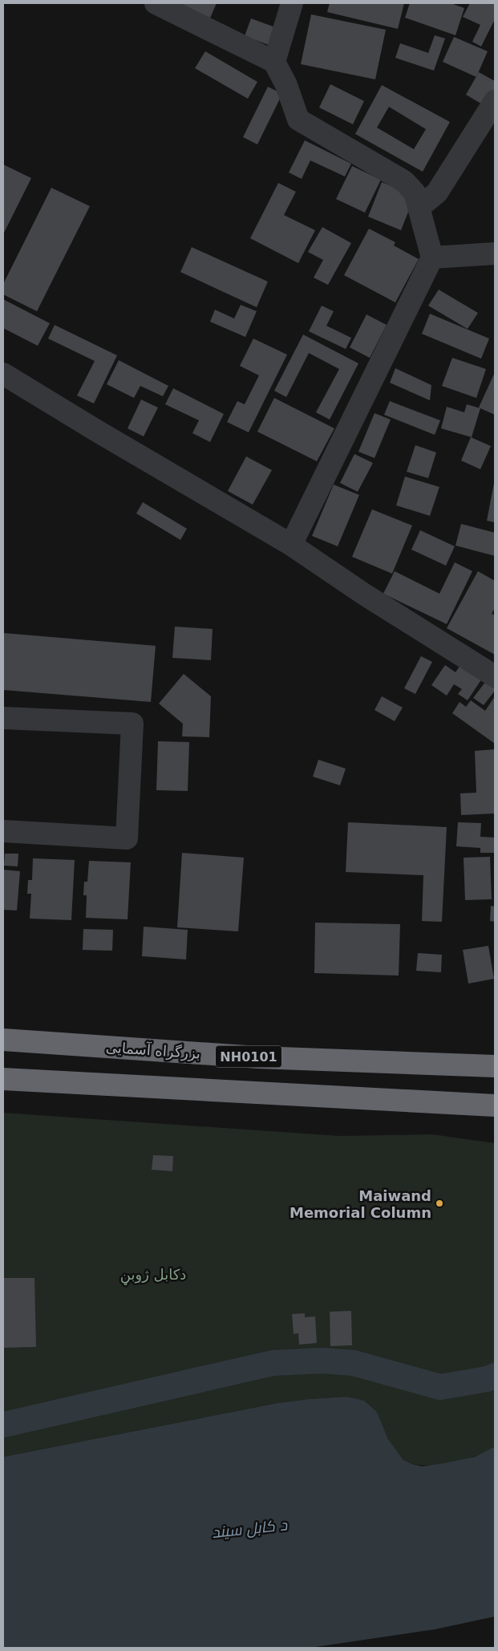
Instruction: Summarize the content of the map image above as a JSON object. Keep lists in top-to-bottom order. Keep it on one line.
{"streets":{"highway":["بزرگراه آسمایی","NH0101"]},"water":["د کابل سيند"],"parks":["دکابل ژوبڼ"],"places":["Maiwand Memorial Column"]}
